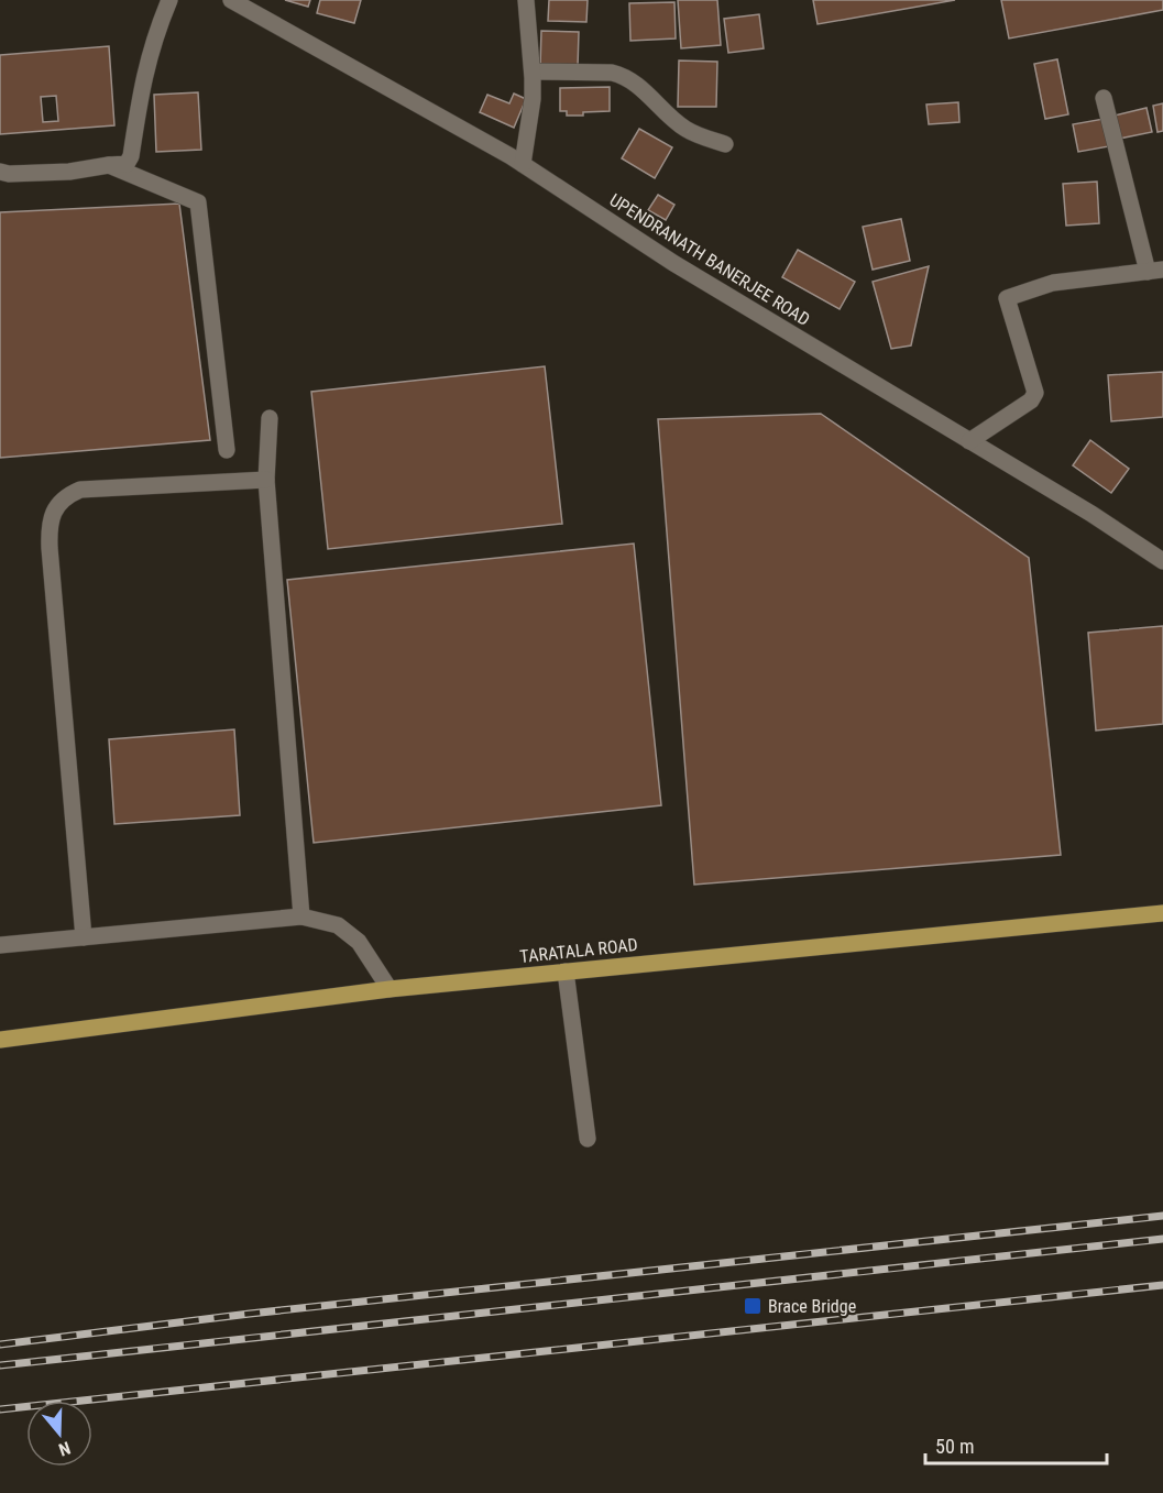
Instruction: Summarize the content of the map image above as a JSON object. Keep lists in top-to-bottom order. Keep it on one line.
{"streets":{"main road":["TARATALA ROAD"],"street":["UPENDRANATH BANERJEE ROAD"]},"places":{"transit":["Brace Bridge"]},"scale_bar":"50 m","north":"bottom"}
